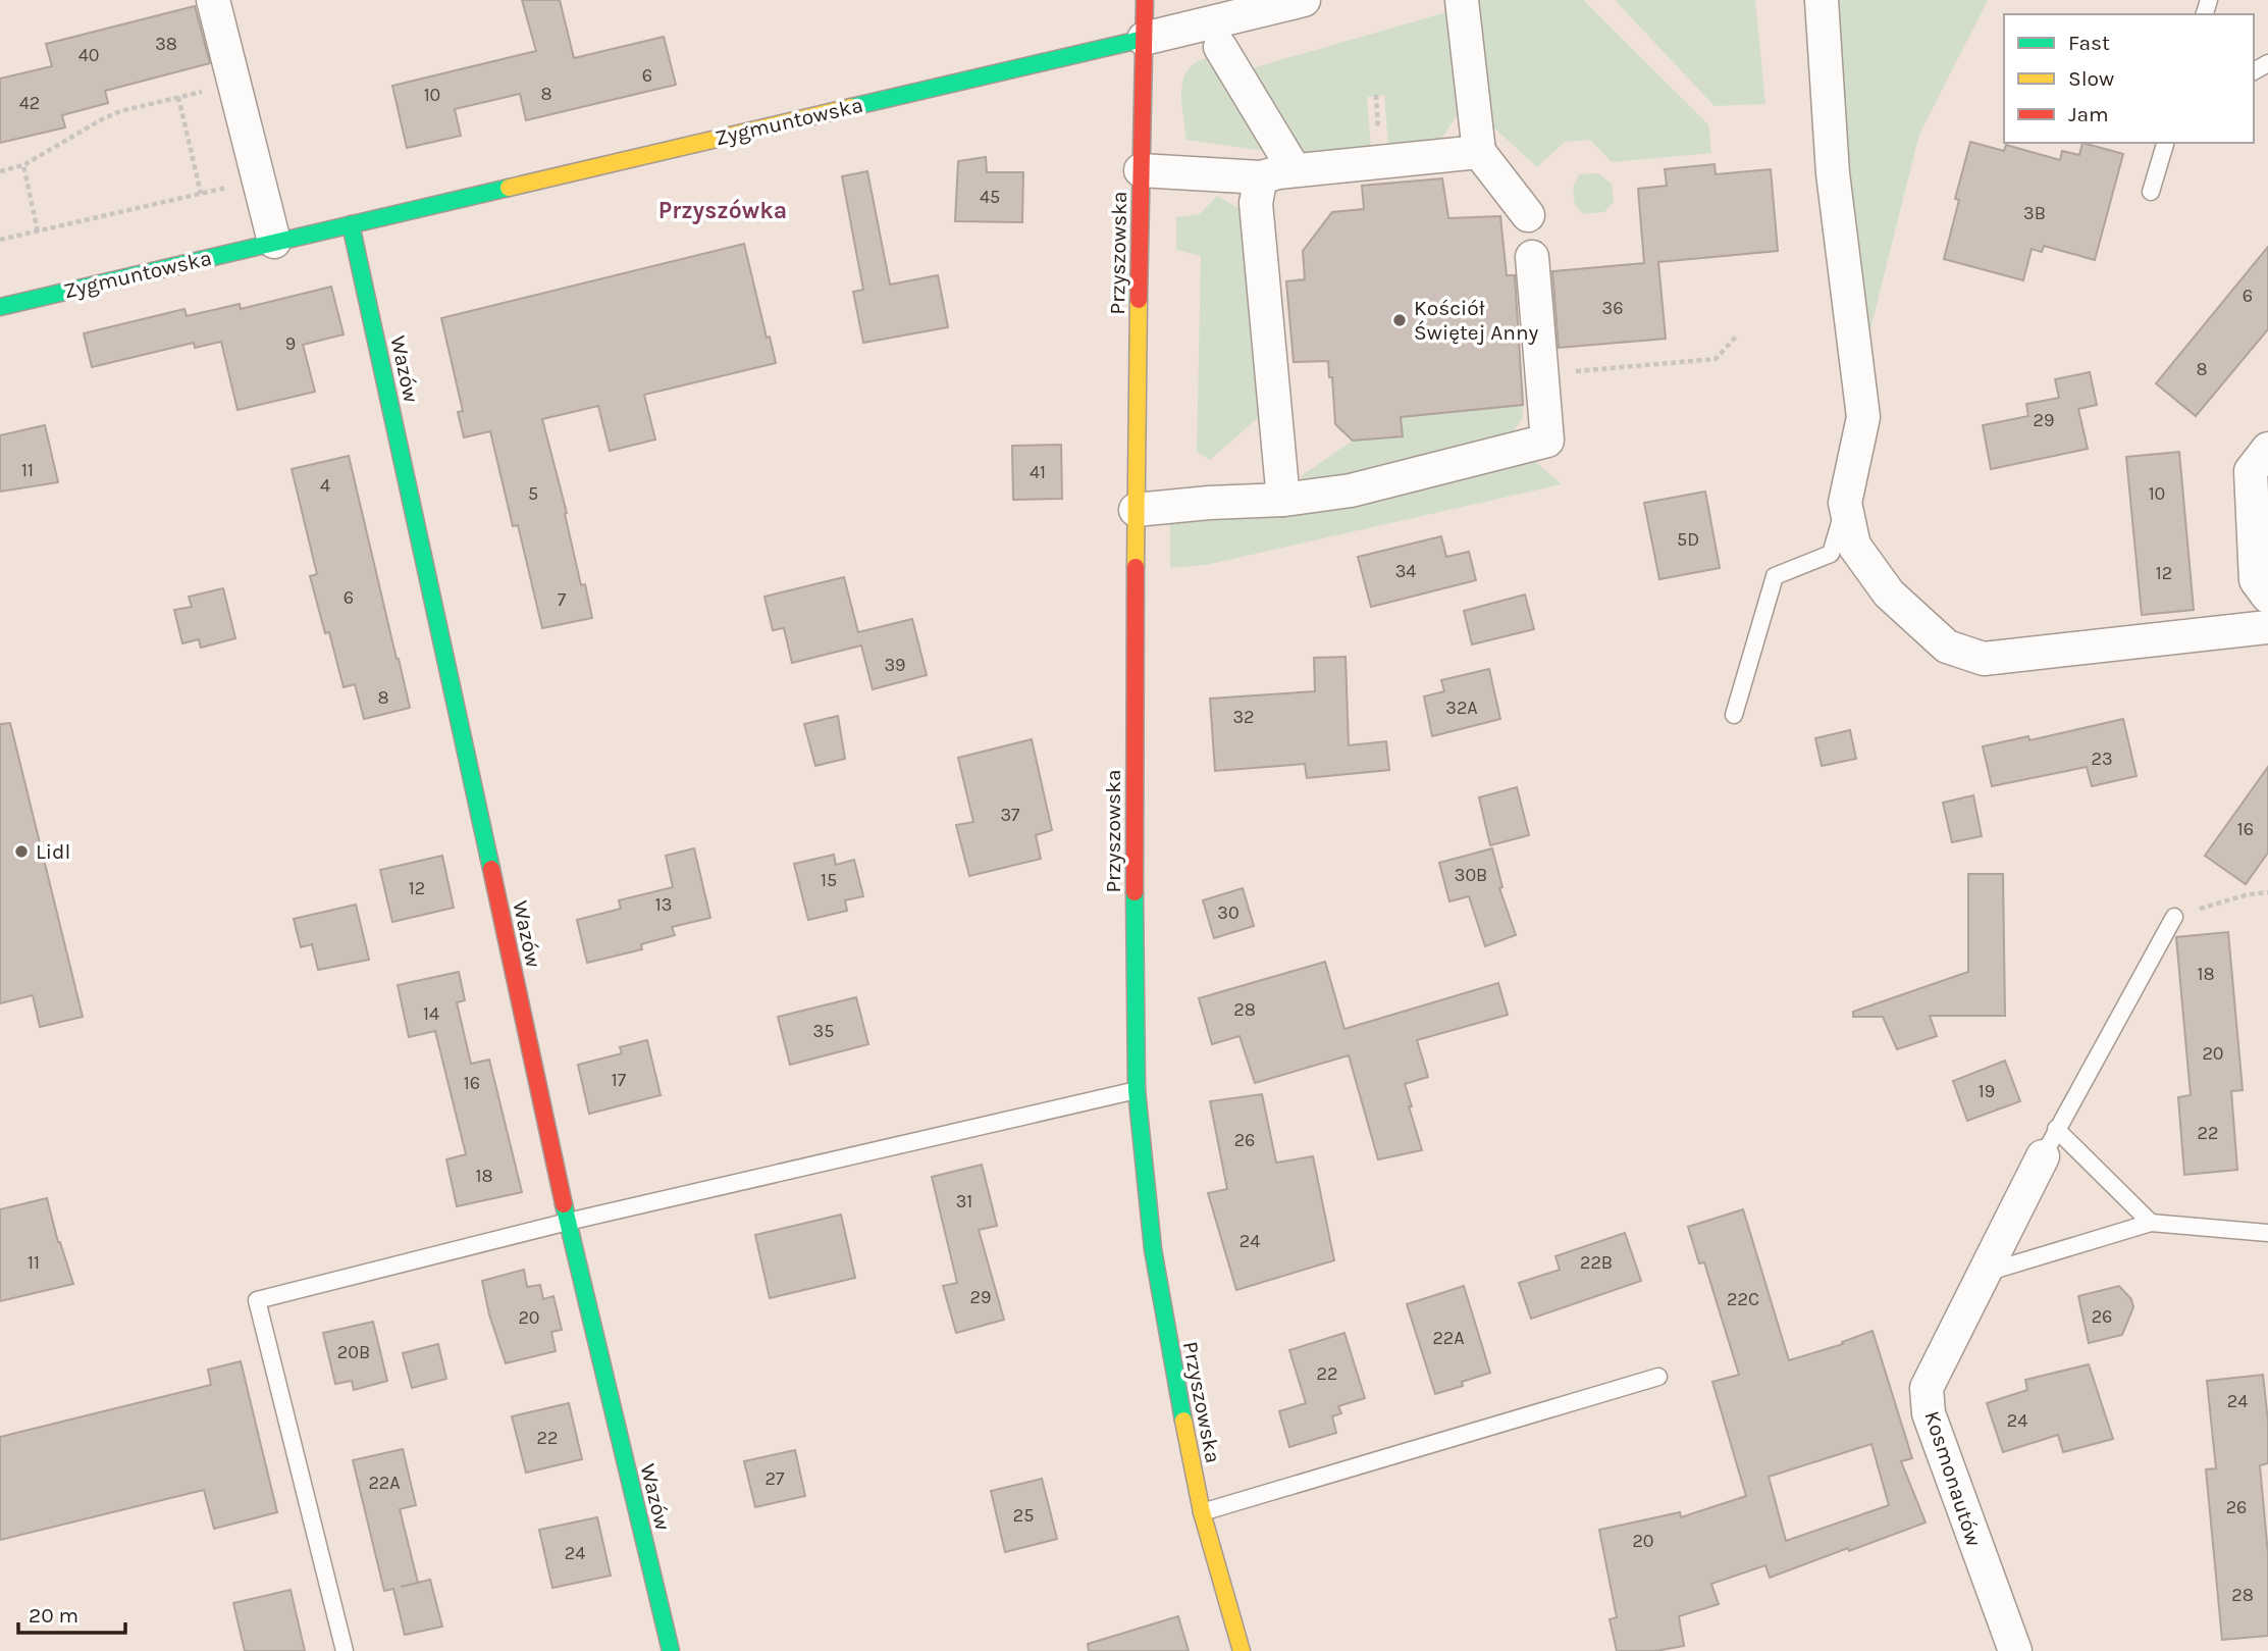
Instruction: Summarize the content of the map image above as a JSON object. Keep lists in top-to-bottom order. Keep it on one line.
{"streets":{"street":["Zygmuntowska","Przyszowska","Wazów","Kosmonautów"]},"crossings":[["Zygmuntowska","Przyszowska"],["Zygmuntowska","Wazów"]],"districts":["Przyszówka"],"places":["Kościół Świętej Anny","Lidl"],"house_numbers":["38","40","6","8","10","42","45","3B","6","36","9","8","29","11","41","4","5","10","5D","34","12","6","7","39","8","32A","32","23","37","16","30B","15","12","13","30","18","28","14","35","20","17","16","19","22","26","18","31","24","11","22B","29","22C","26","20","22A","20B","22","24","24","22","27","22A","26","25","20","24","28"],"legend":["Fast","Slow","Jam"],"scale_bar":"20 m"}
